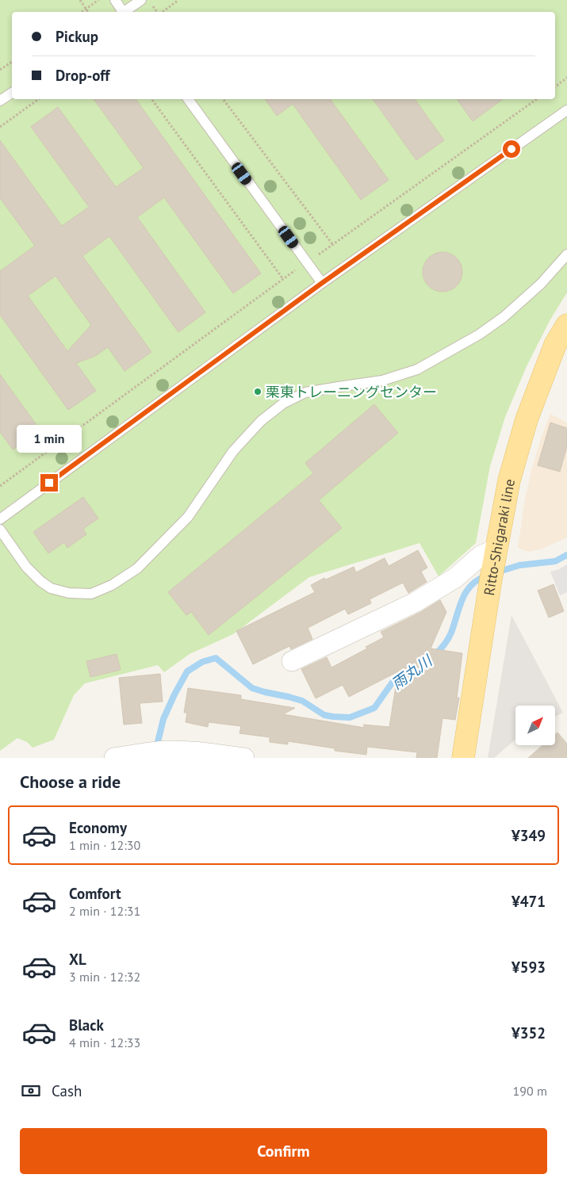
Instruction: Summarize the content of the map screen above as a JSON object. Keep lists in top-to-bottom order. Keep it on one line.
{"streets":{"main road":["Ritto-Shigaraki line"]},"water":["雨丸川"],"places":["栗東トレーニングセンター"],"north":"top right","page":{"banner":["Pickup","Drop-off"],"bubble":"1 min","heading":"Choose a ride","list":[{"name":"Economy","note":"1 min · 12:30","value":"¥349"},{"name":"Comfort","note":"2 min · 12:31","value":"¥471"},{"name":"XL","note":"3 min · 12:32","value":"¥593"},{"name":"Black","note":"4 min · 12:33","value":"¥352"}],"pay":["Cash","190 m"],"buttons":"Confirm"}}
